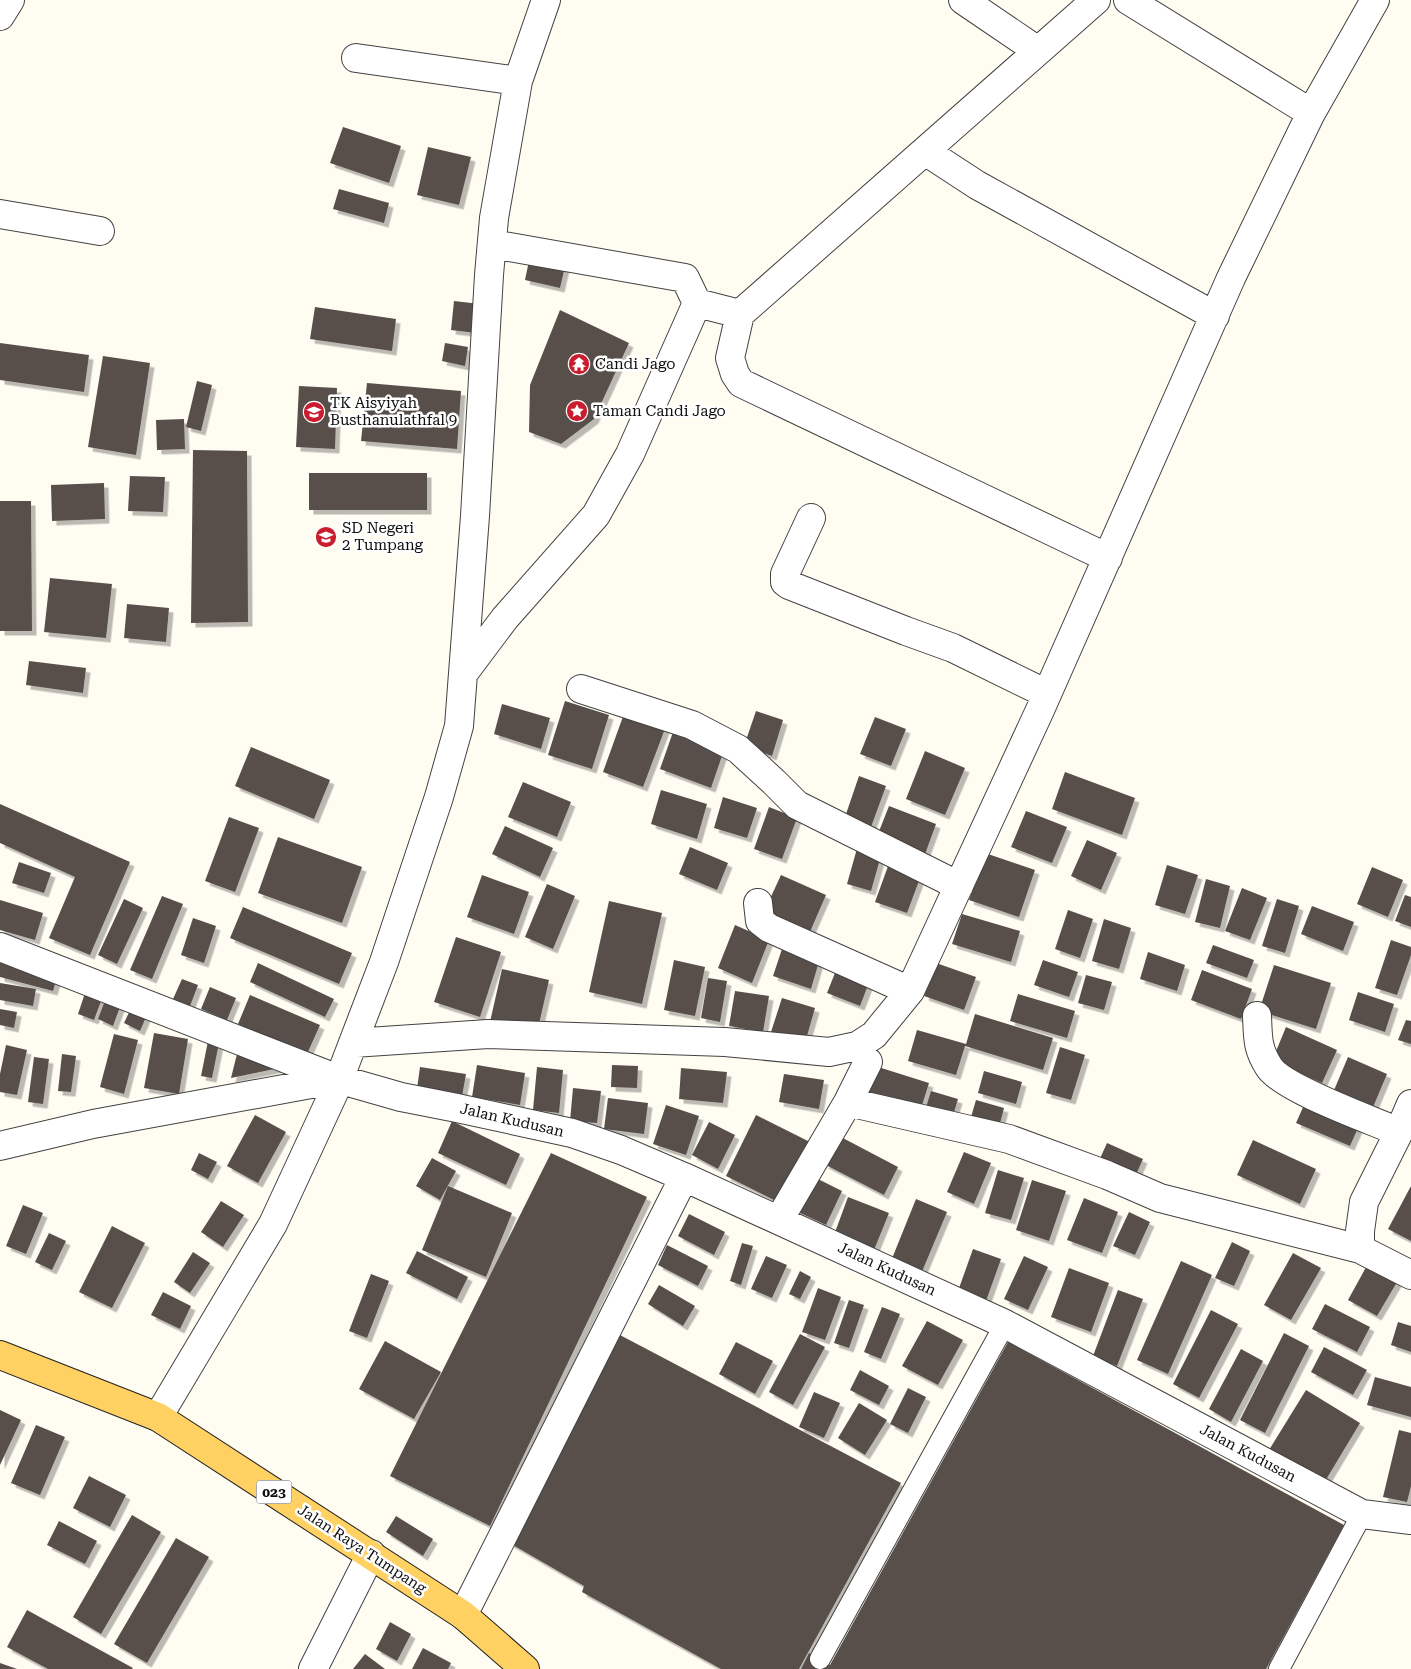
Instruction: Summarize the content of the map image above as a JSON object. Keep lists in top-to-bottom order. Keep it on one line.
{"streets":{"main road":["023","Jalan Raya Tumpang"],"street":["Jalan Kudusan"]},"places":{"temple":["Candi Jago"],"place":["Taman Candi Jago"],"school or university":["TK Aisyiyah Busthanulathfal 9","SD Negeri 2 Tumpang"]}}
